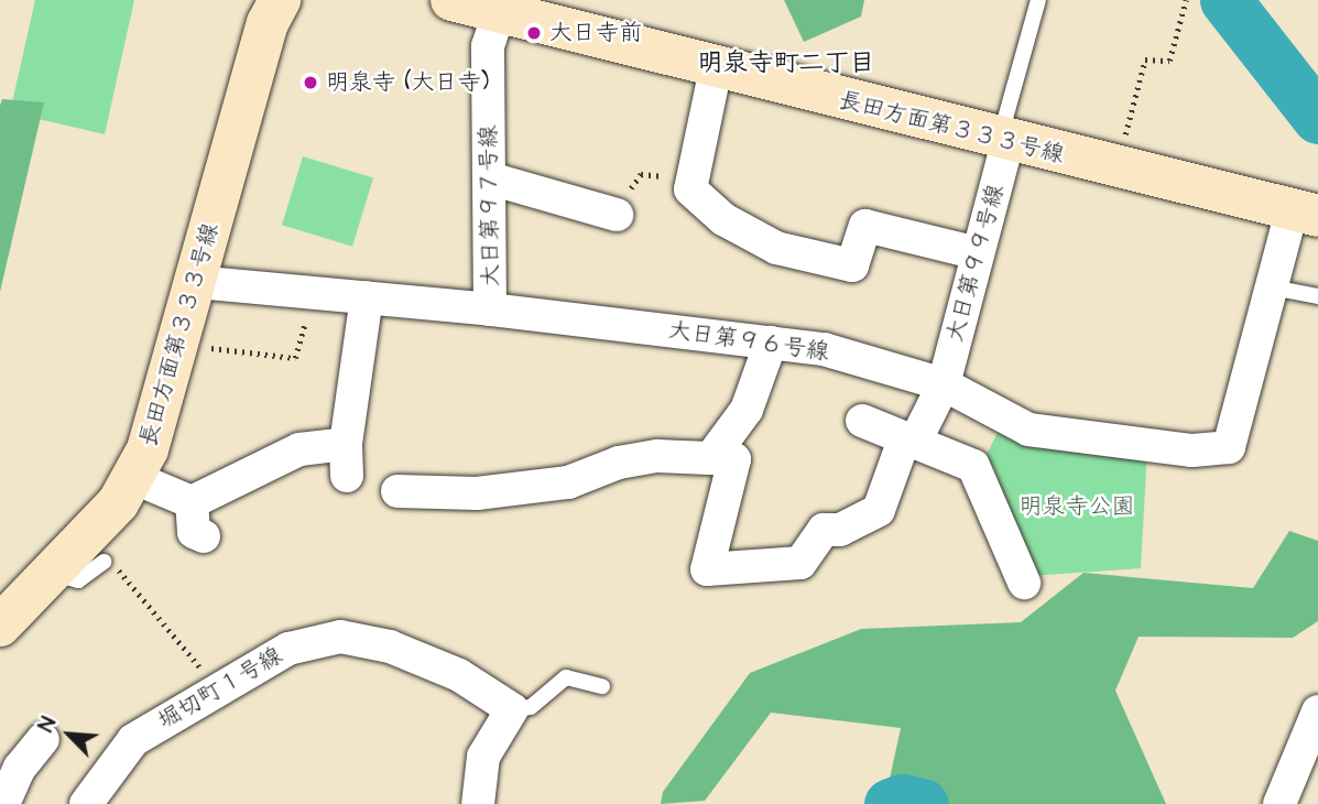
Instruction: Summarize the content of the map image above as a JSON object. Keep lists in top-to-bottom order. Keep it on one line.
{"streets":{"street":["長田方面第３３３号線","大日第９７号線","大日第９９号線","大日第９６号線","堀切町１号線"]},"crossings":[["長田方面第３３３号線","大日第９７号線"],["長田方面第３３３号線","大日第９９号線"],["長田方面第３３３号線","大日第９６号線"],["大日第９７号線","大日第９６号線"],["大日第９９号線","大日第９６号線"]],"districts":["明泉寺町二丁目"],"parks":["明泉寺公園"],"places":["大日寺前","明泉寺 (大日寺)"],"north":"top left"}
